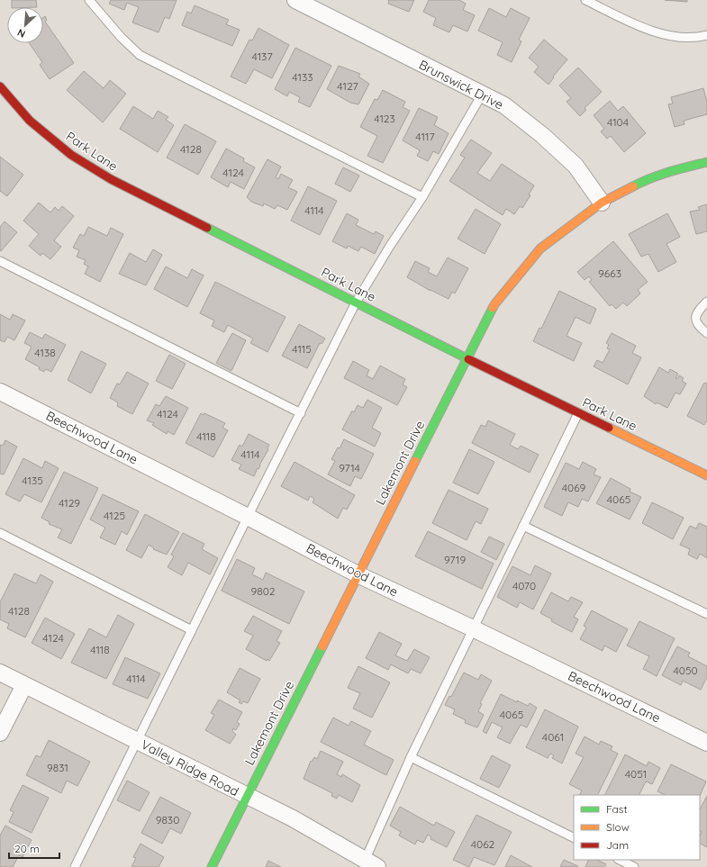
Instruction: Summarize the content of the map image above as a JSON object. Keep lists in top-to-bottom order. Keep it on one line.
{"streets":{"street":["Brunswick Drive","Park Lane","Beechwood Lane","Lakemont Drive","Valley Ridge Road"]},"crossings":[["Brunswick Drive","Lakemont Drive"],["Park Lane","Lakemont Drive"],["Beechwood Lane","Lakemont Drive"],["Lakemont Drive","Valley Ridge Road"]],"house_numbers":["4137","4133","4127","4123","4104","4117","4128","4124","4114","9663","4115","4138","4124","4118","4114","9714","4135","4069","4065","4129","4125","9719","4070","9802","4128","4124","4118","4050","4114","4065","4061","9831","4051","9830","4062"],"legend":["Fast","Slow","Jam"],"scale_bar":"20 m","north":"bottom left"}
